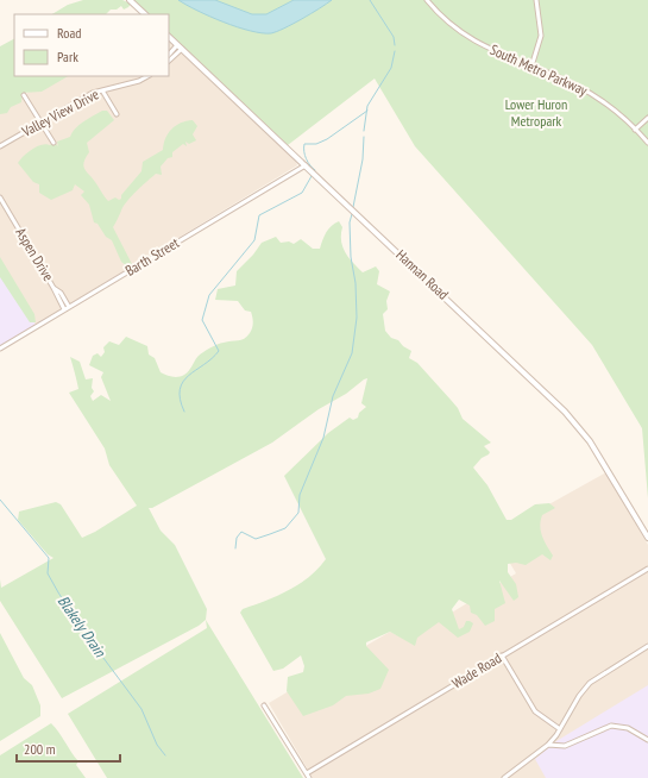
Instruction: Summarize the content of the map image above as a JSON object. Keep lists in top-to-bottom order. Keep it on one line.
{"streets":{"street":["South Metro Parkway","Valley View Drive","Aspen Drive","Barth Street","Hannan Road","Wade Road"]},"crossings":[["Aspen Drive","Barth Street"],["Barth Street","Hannan Road"]],"water":["Blakely Drain"],"parks":["Lower Huron Metropark"],"legend":["Road","Park"],"scale_bar":"200 m"}
